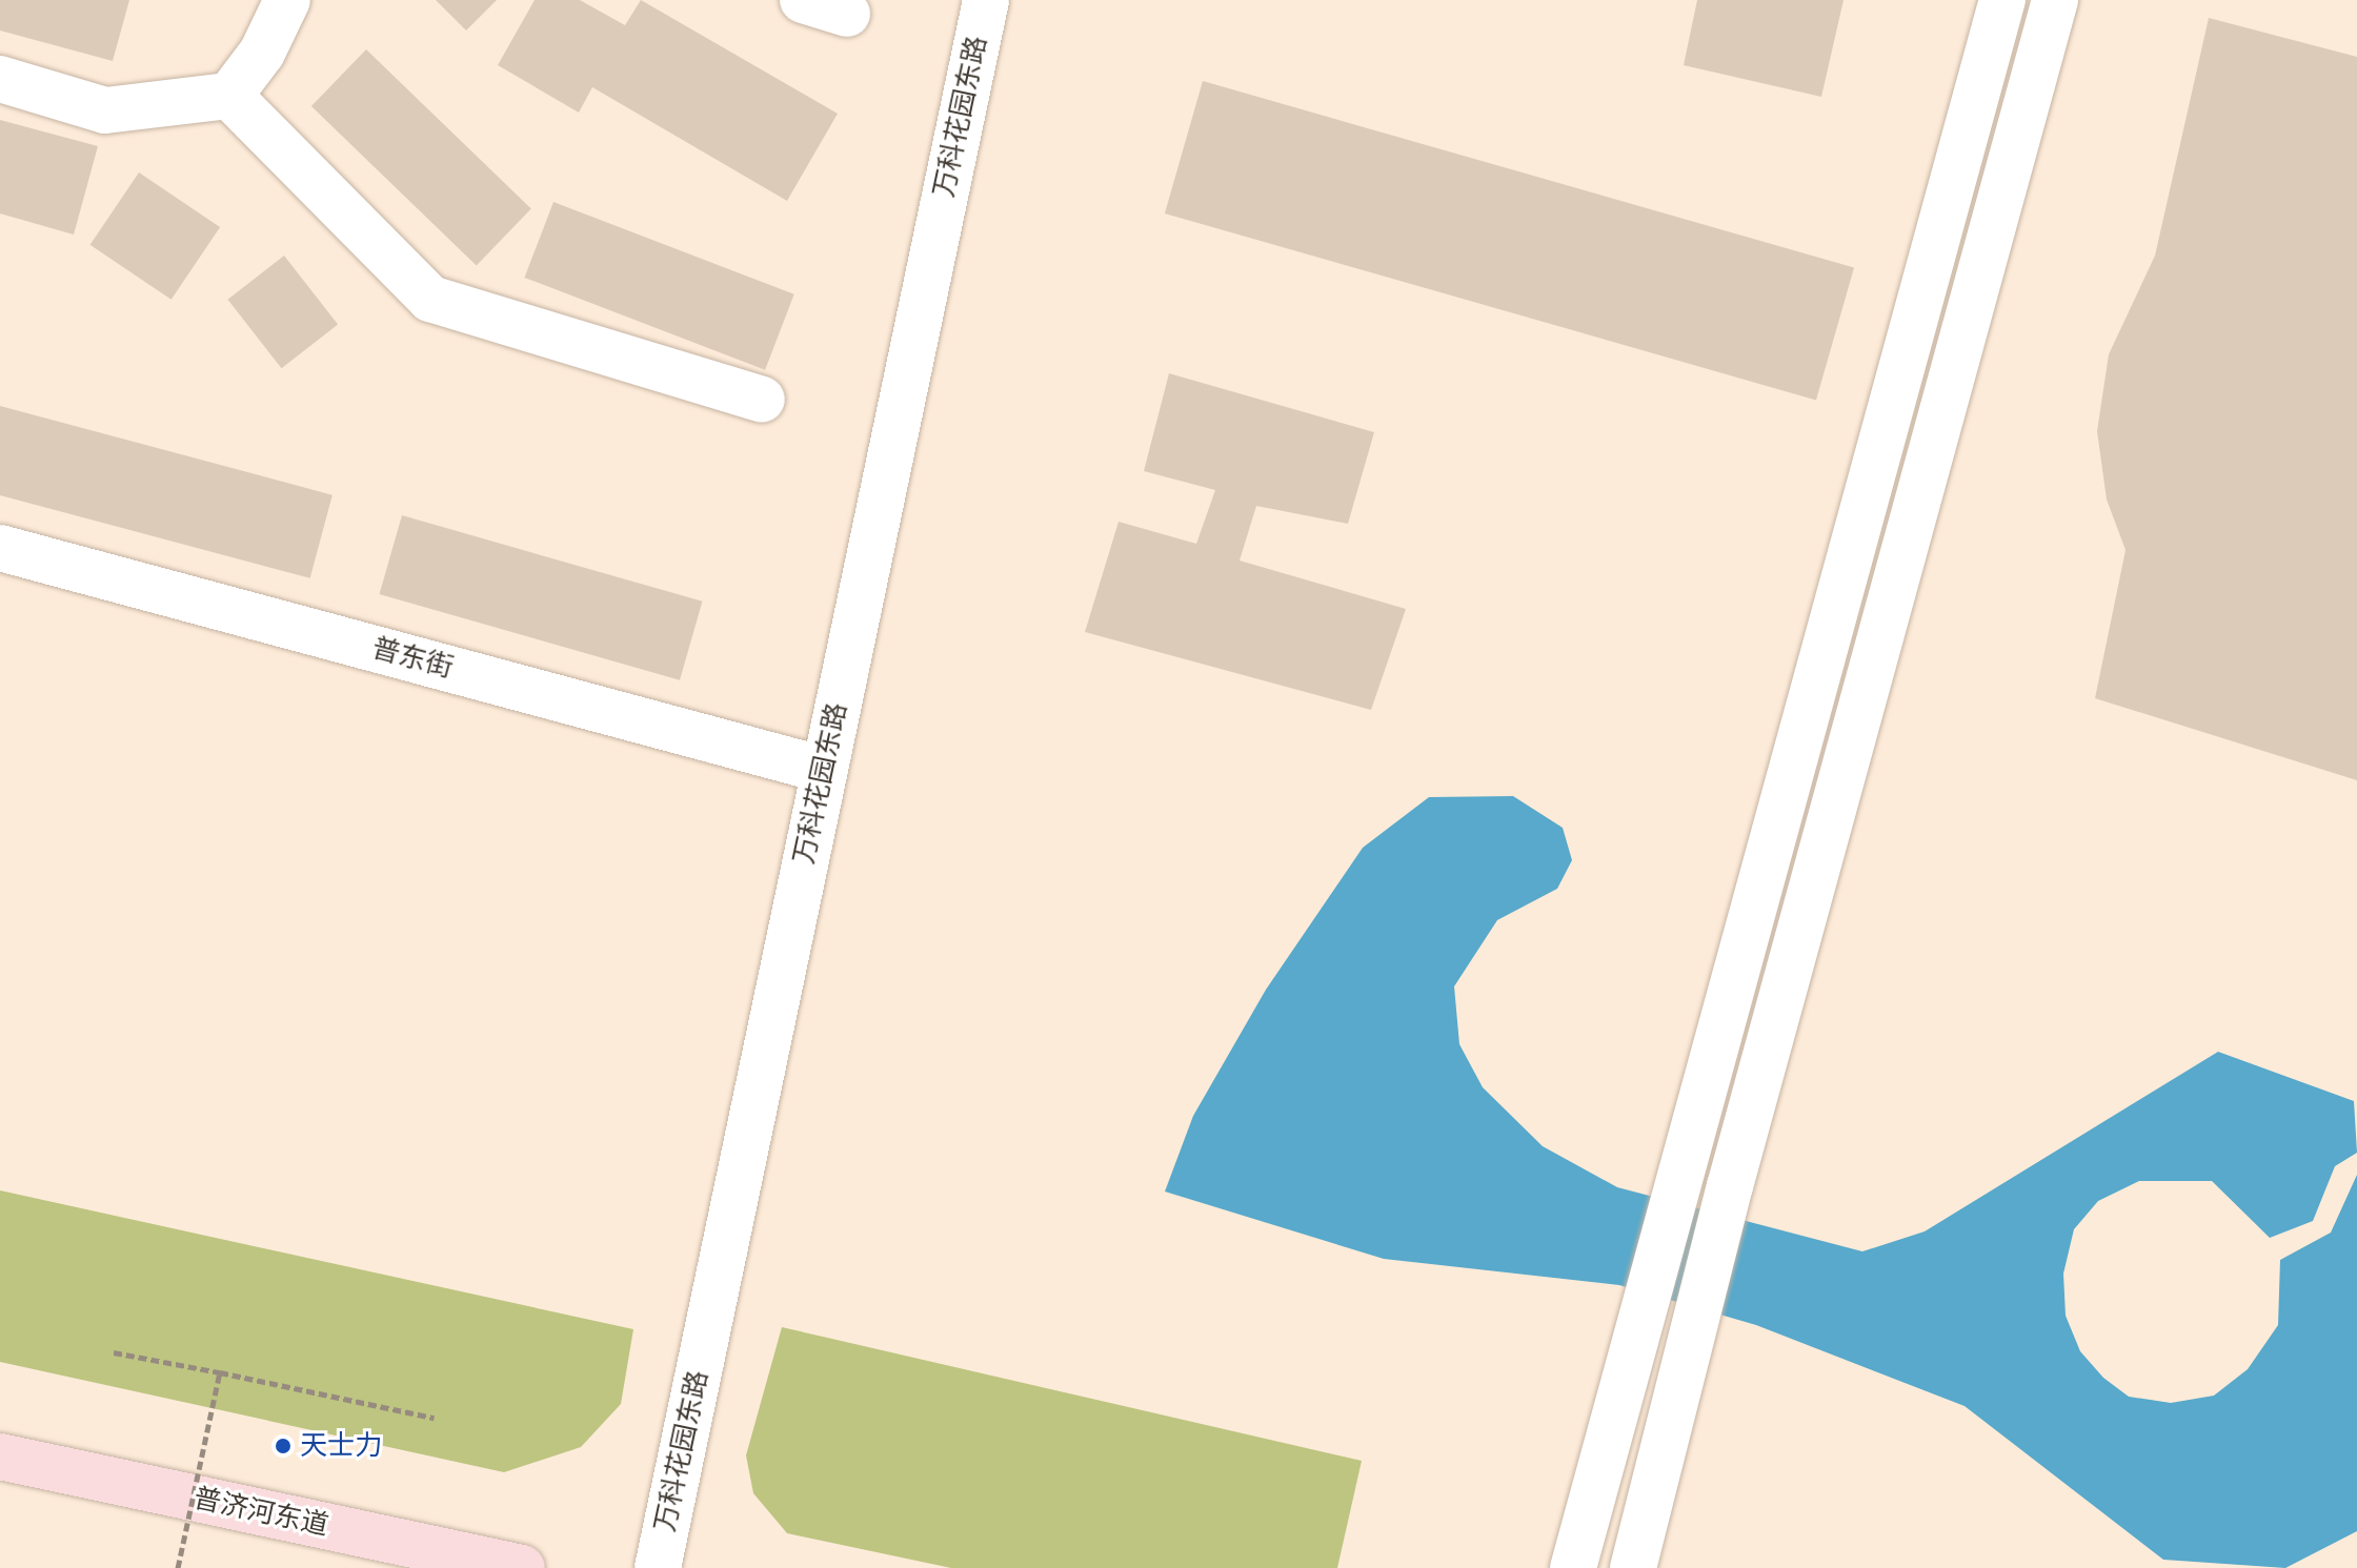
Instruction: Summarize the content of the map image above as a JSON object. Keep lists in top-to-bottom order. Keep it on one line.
{"streets":{"main road":["普济河东道"],"street":["万科花园东路","普东街"]},"crossings":[["万科花园东路","普东街"]],"places":["天士力"]}
